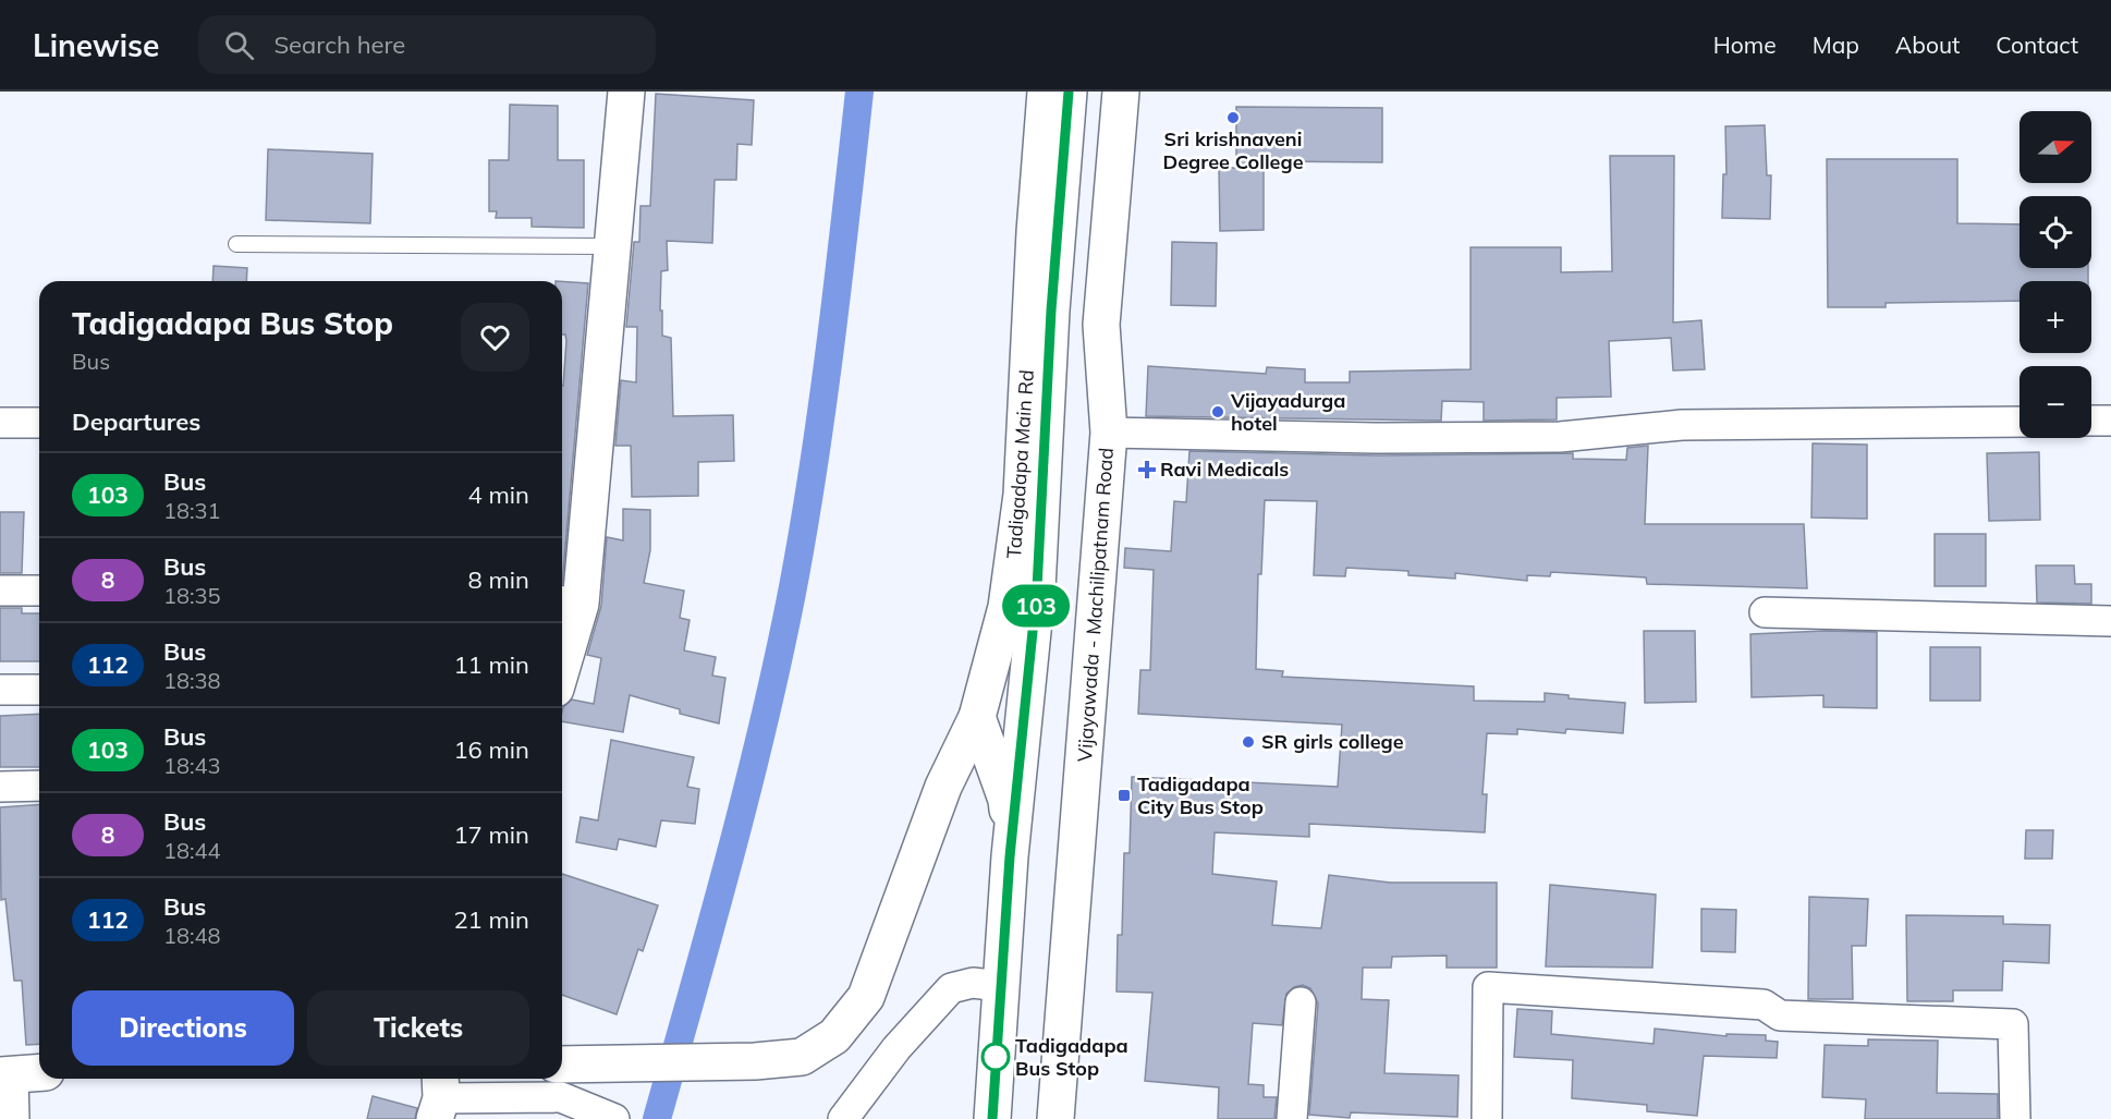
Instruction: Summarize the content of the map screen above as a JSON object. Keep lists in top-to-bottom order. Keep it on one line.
{"streets":{"main road":["Tadigadapa Main Rd","Vijayawada - Machilipatnam Road"]},"places":{"other":["Sri krishnaveni Degree College","Vijayadurga hotel","SR girls college","Tadigadapa Bus Stop"],"health":["Ravi Medicals"],"transit":["Tadigadapa City Bus Stop"]},"lines":["bus line 103"],"north":"right","page":{"header":"Linewise","search":"Search here","nav":["Home","Map","About","Contact"],"on_map":"103","map_buttons":["+","−"],"heading":[["Tadigadapa Bus Stop","Bus"],"Departures"],"list":[{"mark":"103","name":"Bus","note":"18:31","value":"4 min"},{"mark":"8","name":"Bus","note":"18:35","value":"8 min"},{"mark":"112","name":"Bus","note":"18:38","value":"11 min"},{"mark":"103","name":"Bus","note":"18:43","value":"16 min"},{"mark":"8","name":"Bus","note":"18:44","value":"17 min"},{"mark":"112","name":"Bus","note":"18:48","value":"21 min"}],"buttons":["Directions","Tickets"]}}
